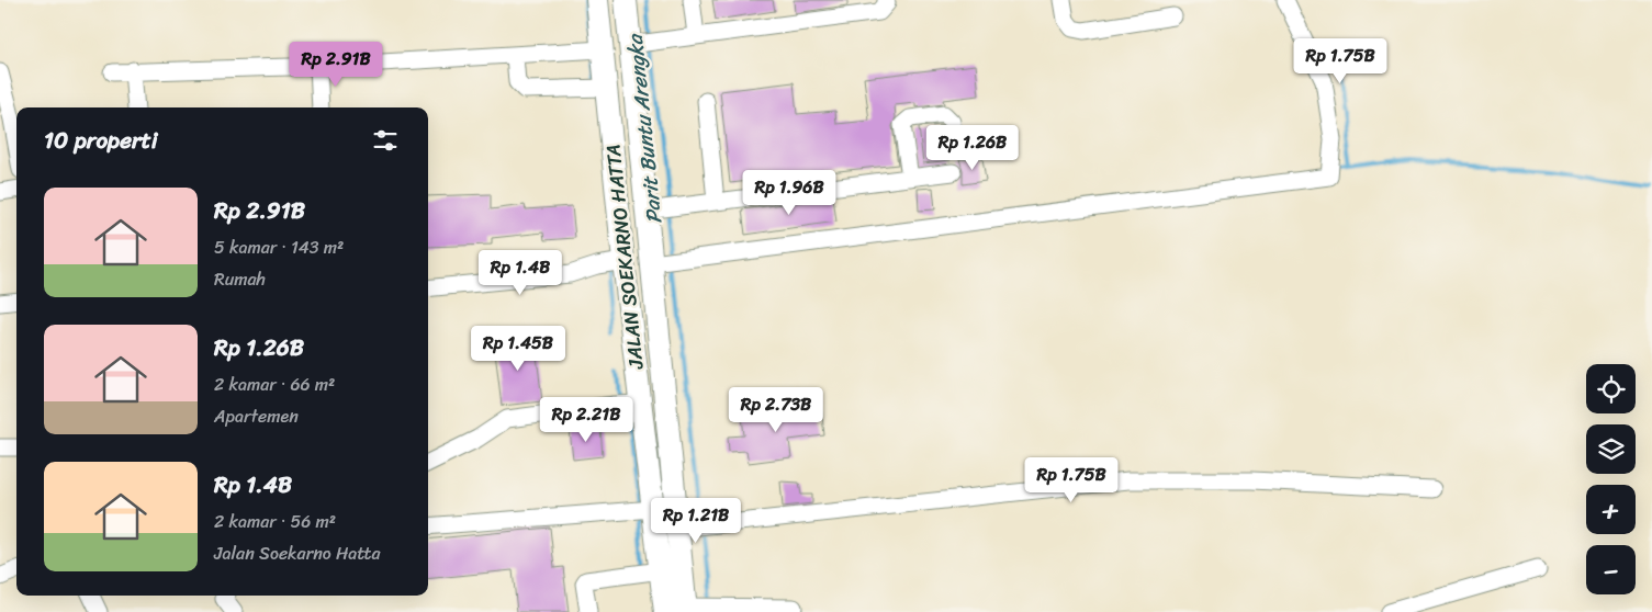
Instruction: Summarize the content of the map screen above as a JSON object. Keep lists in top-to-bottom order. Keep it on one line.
{"streets":{"main road":["JALAN SOEKARNO HATTA"]},"water":["Parit Buntu Arengka"],"page":{"price":["Rp 1.75B","Rp 2.91B","Rp 1.26B","Rp 1.96B","Rp 1.4B","Rp 1.45B","Rp 2.73B","Rp 2.21B","Rp 1.75B","Rp 1.21B"],"heading":"10 properti","list":[{"name":"Rp 2.91B","note":"5 kamar · 143 m² · Rumah"},{"name":"Rp 1.26B","note":"2 kamar · 66 m² · Apartemen"},{"name":"Rp 1.4B","note":"2 kamar · 56 m² · Jalan Soekarno Hatta"}],"map_buttons":["+","−"]}}
